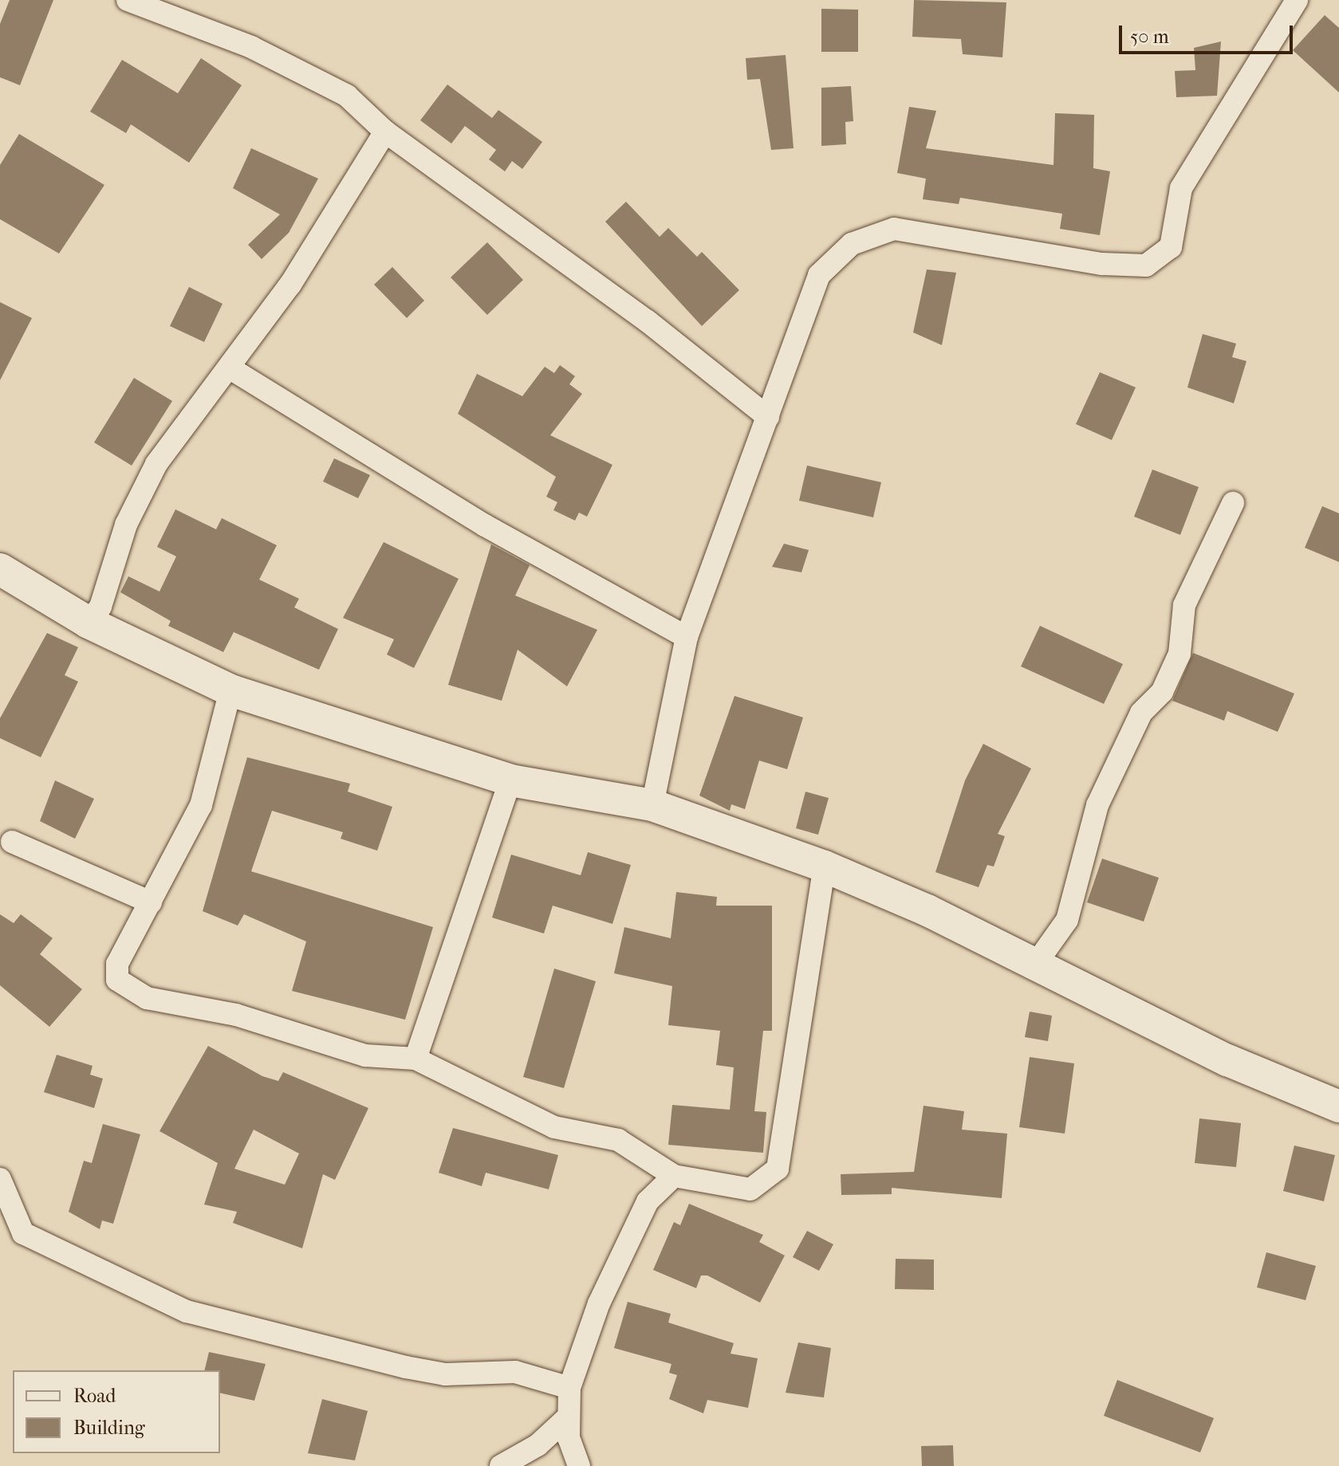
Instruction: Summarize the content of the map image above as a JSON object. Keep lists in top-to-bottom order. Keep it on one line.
{"legend":["Road","Building"],"scale_bar":"50 m"}
